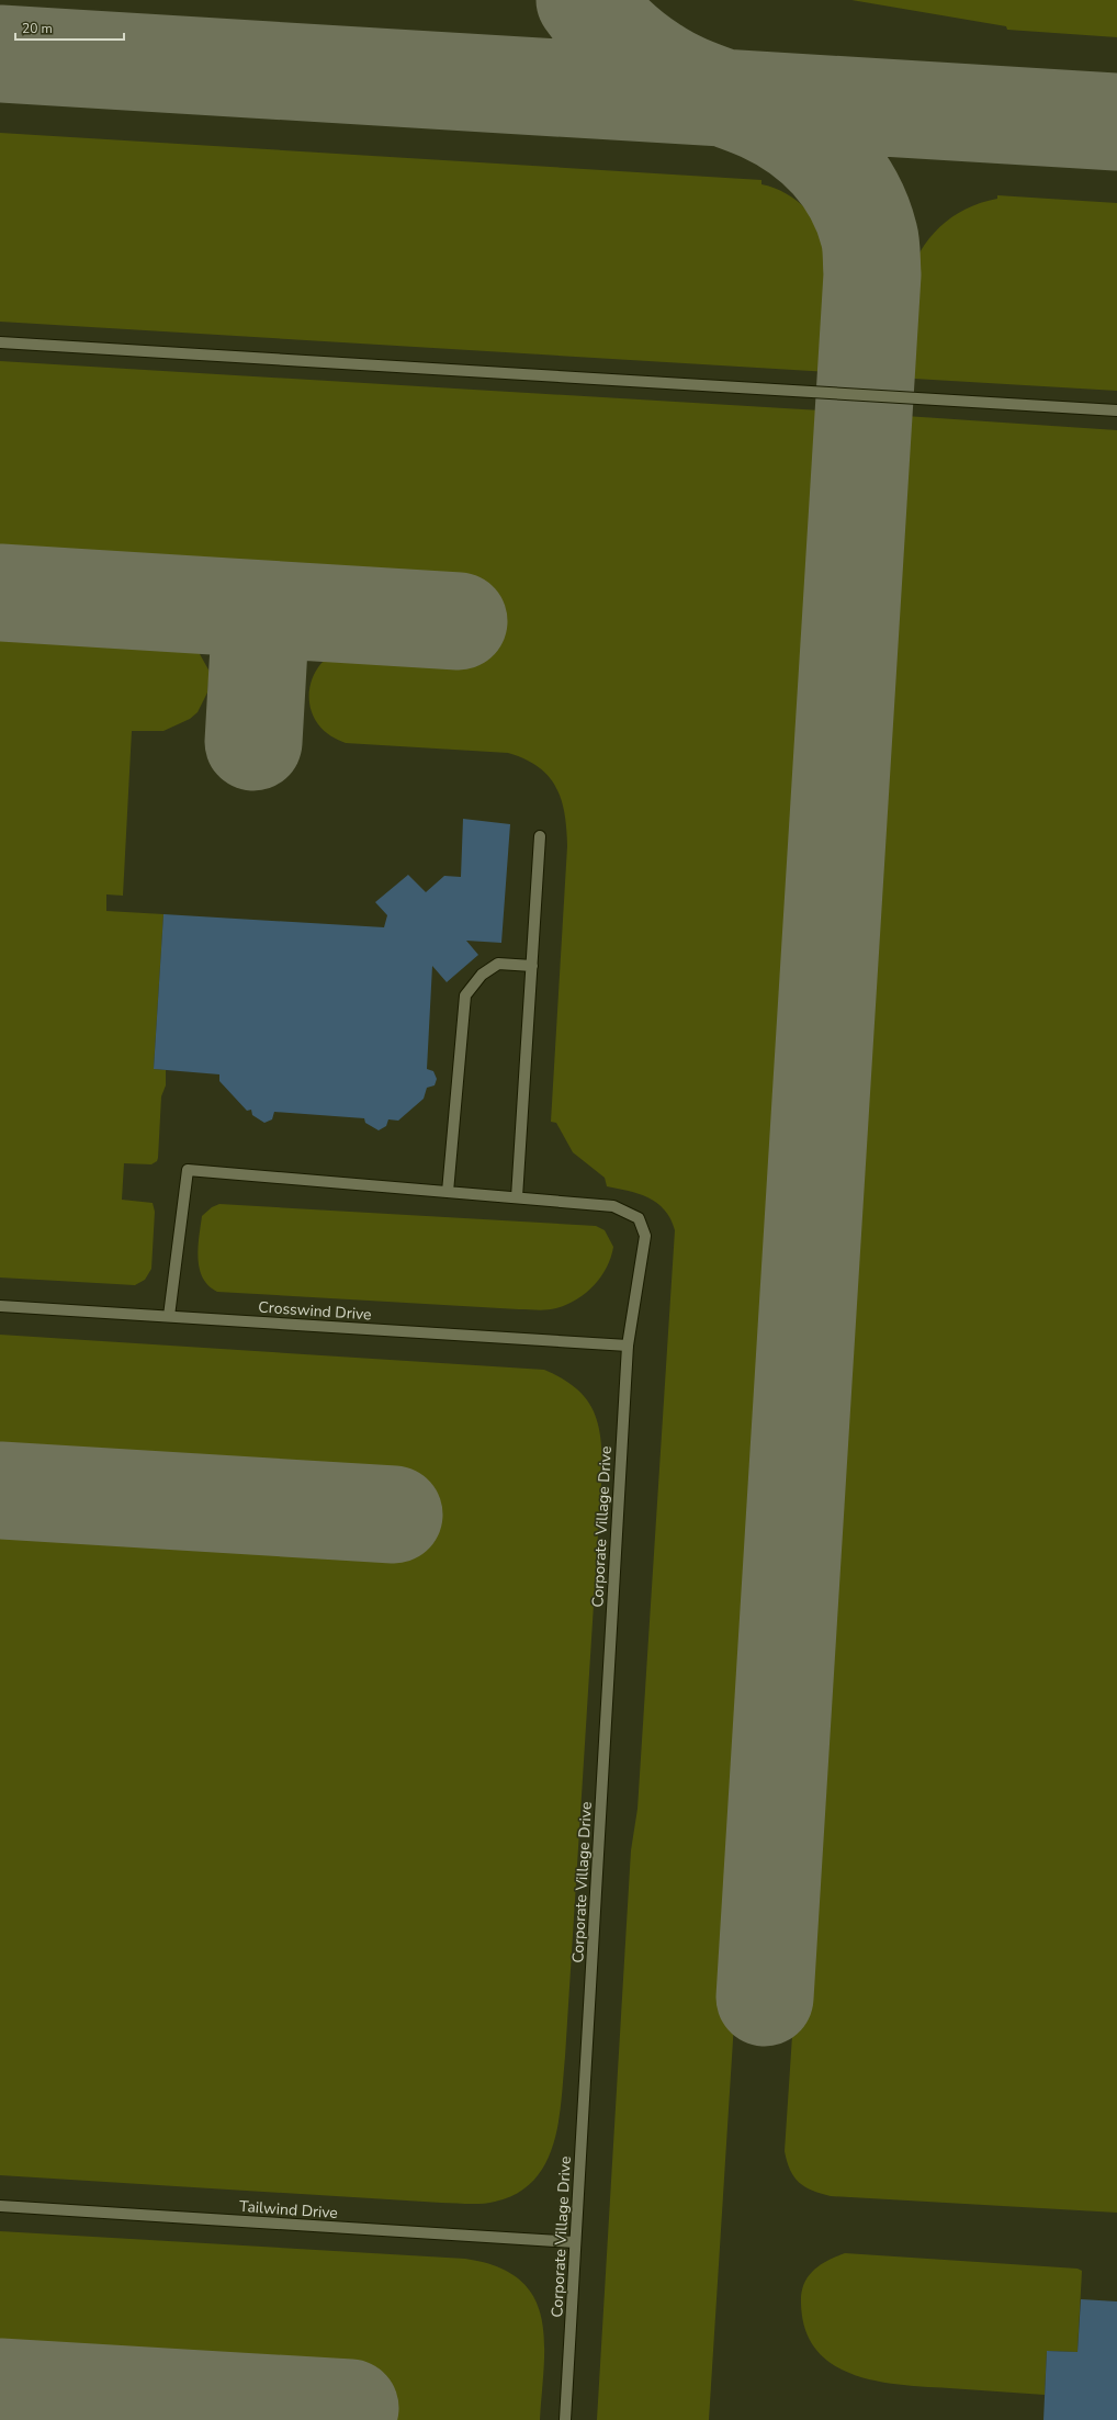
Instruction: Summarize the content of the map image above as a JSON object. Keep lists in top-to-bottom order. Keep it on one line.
{"streets":{"street":["Crosswind Drive","Corporate Village Drive","Tailwind Drive"]},"crossings":[["Crosswind Drive","Corporate Village Drive"],["Corporate Village Drive","Tailwind Drive"]],"scale_bar":"20 m"}
